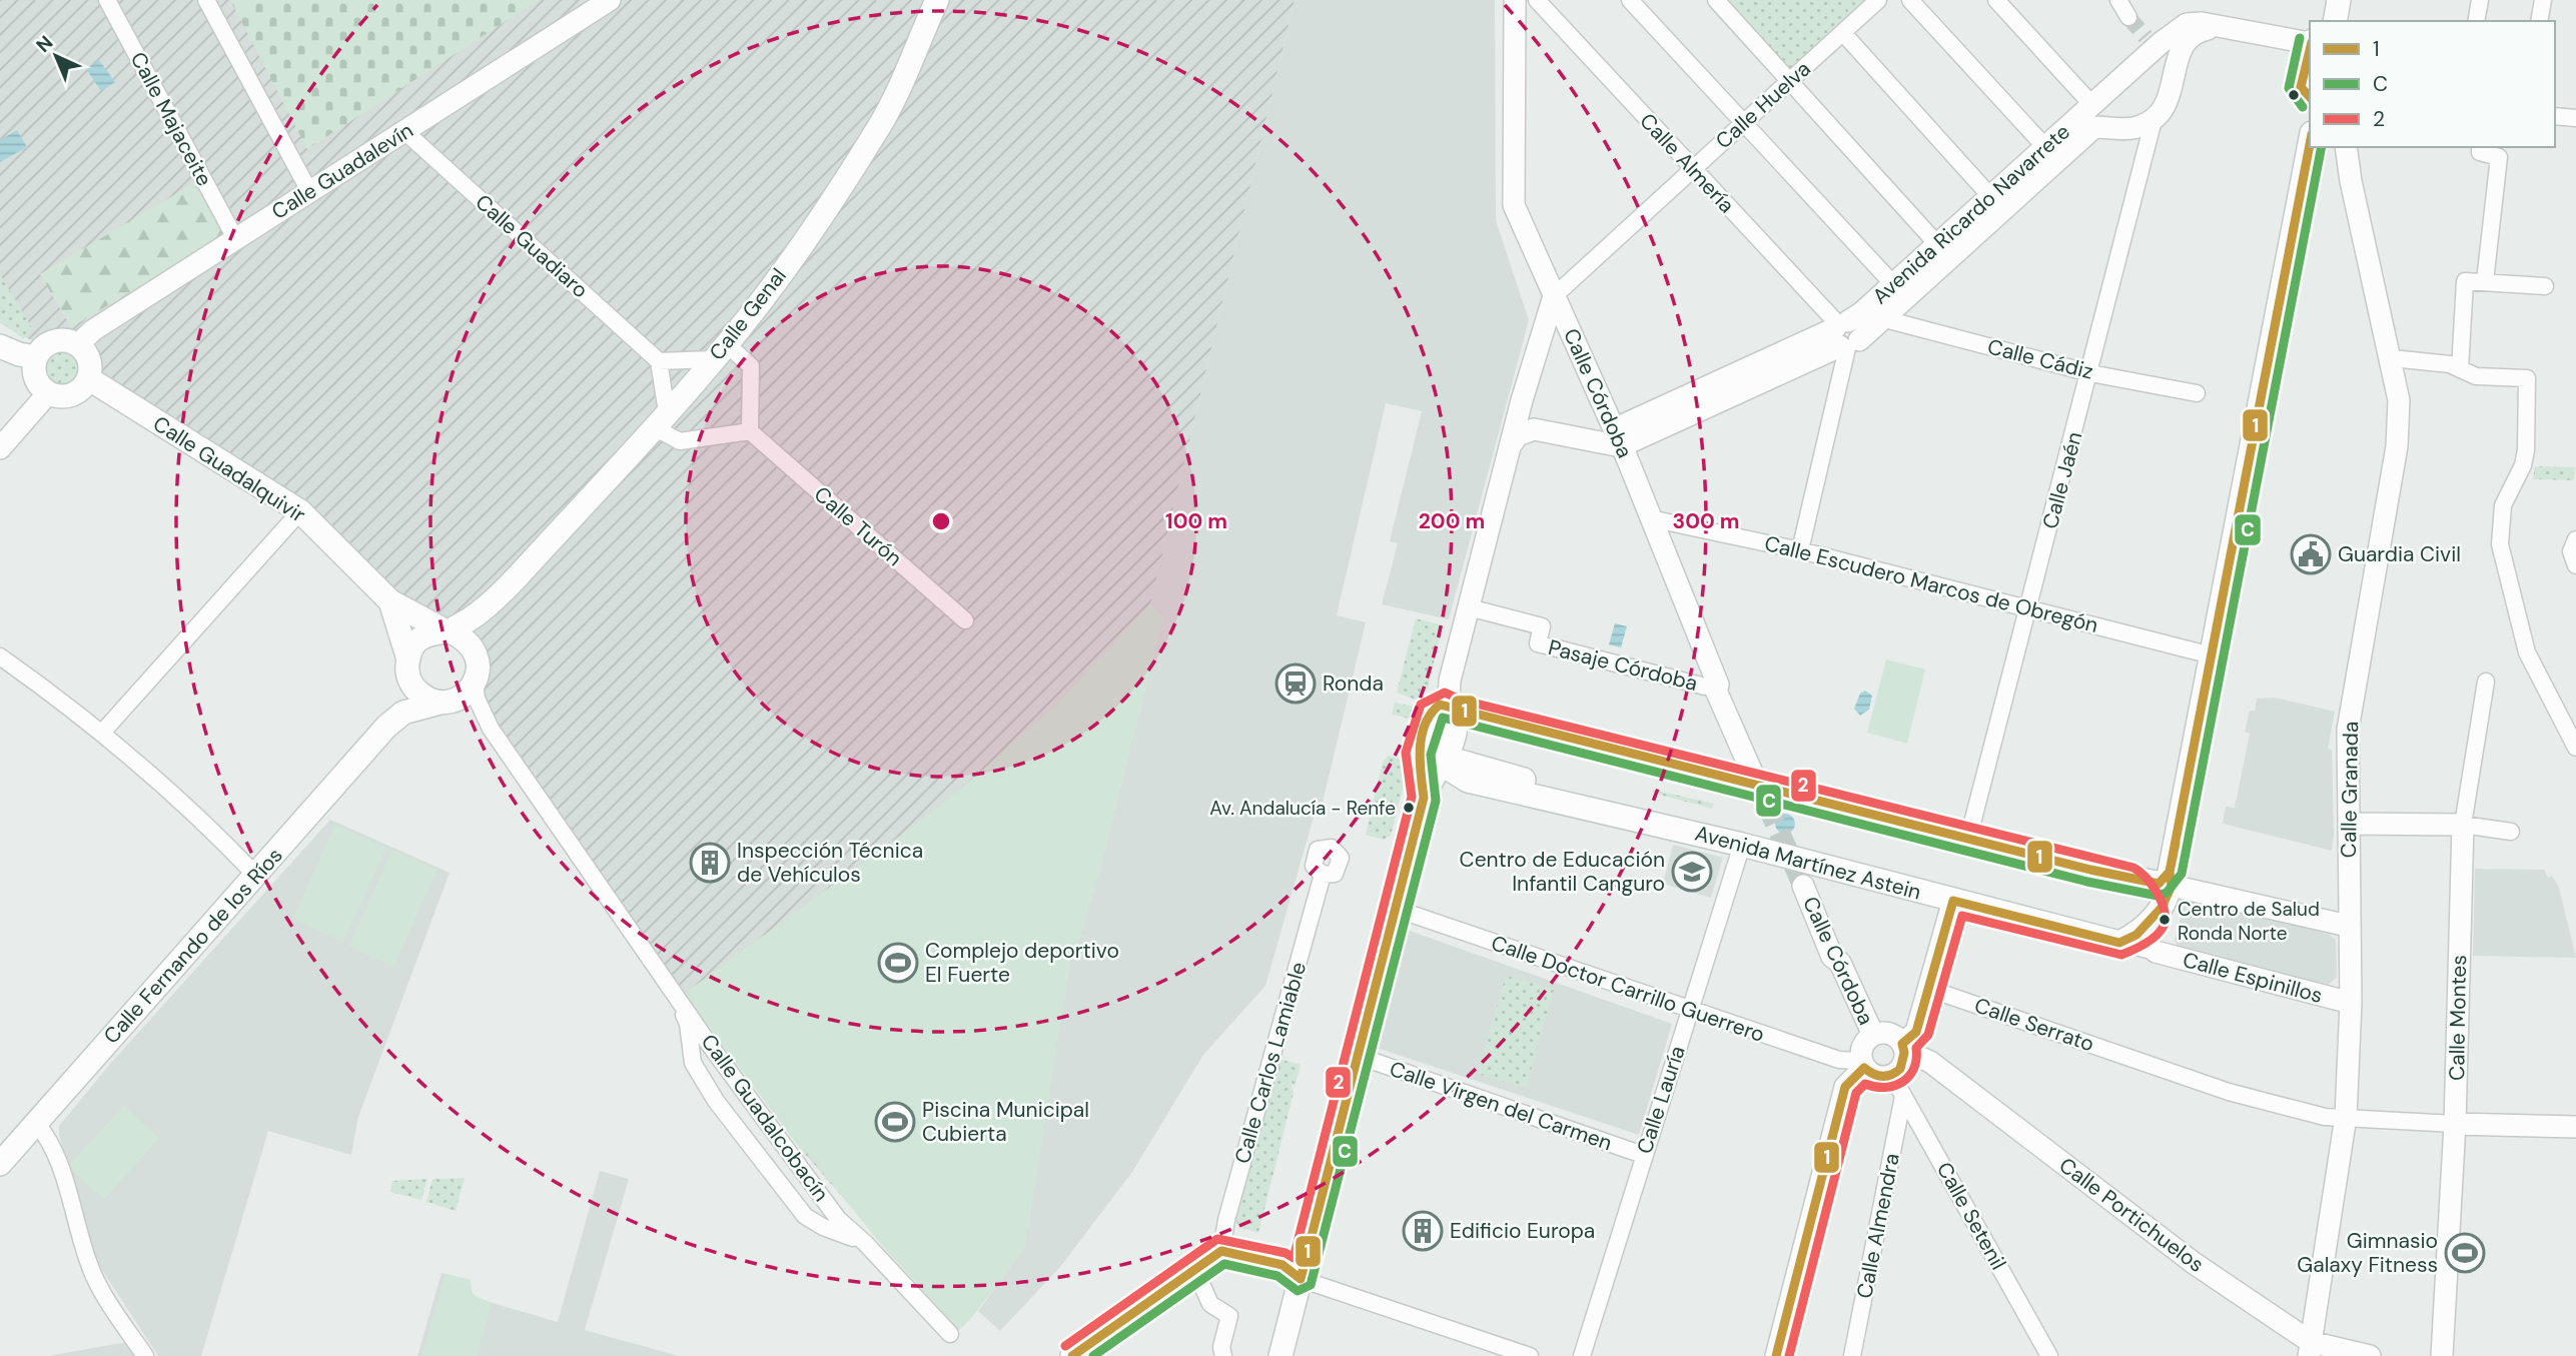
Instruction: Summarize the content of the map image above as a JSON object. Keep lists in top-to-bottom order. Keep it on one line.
{"streets":{"main road":["Calle Genal","Calle Guadalquivir","Avenida Martínez Astein","Calle Fernando de los Ríos"],"street":["Calle Huelva","Calle Majaceite","Calle Almería","Calle Guadalevín","Avenida Ricardo Navarrete","Calle Guadiaro","Calle Cádiz","Calle Córdoba","Calle Jaén","Calle Turón","Calle Escudero Marcos de Obregón","Pasaje Córdoba","Calle Granada","Calle Espinillos","Calle Doctor Carrillo Guerrero","Calle Montes","Calle Serrato","Calle Carlos Lamiable","Calle Lauría","Calle Virgen del Carmen","Calle Guadalcobacín","Calle Portichuelos","Calle Setenil","Calle Almendra"]},"crossings":[["Calle Huelva","Calle Almería"],["Calle Huelva","Calle Córdoba"],["Calle Majaceite","Calle Guadalevín"],["Calle Almería","Avenida Ricardo Navarrete"],["Calle Guadalevín","Calle Guadiaro"],["Calle Guadalevín","Calle Guadalquivir"],["Avenida Ricardo Navarrete","Calle Cádiz"],["Avenida Ricardo Navarrete","Calle Córdoba"],["Avenida Ricardo Navarrete","Calle Jaén"],["Calle Genal","Calle Guadalquivir"],["Calle Genal","Calle Fernando de los Ríos"],["Calle Genal","Calle Guadalcobacín"],["Calle Cádiz","Calle Jaén"],["Calle Córdoba","Calle Escudero Marcos de Obregón"],["Calle Córdoba","Pasaje Córdoba"],["Calle Córdoba","Calle Doctor Carrillo Guerrero"],["Calle Córdoba","Calle Portichuelos"],["Calle Córdoba","Calle Setenil"],["Calle Guadalquivir","Calle Fernando de los Ríos"],["Calle Guadalquivir","Calle Guadalcobacín"],["Calle Jaén","Calle Escudero Marcos de Obregón"],["Calle Granada","Calle Espinillos"],["Calle Granada","Calle Serrato"],["Calle Granada","Calle Portichuelos"],["Avenida Martínez Astein","Calle Espinillos"],["Avenida Martínez Astein","Calle Lauría"],["Calle Fernando de los Ríos","Calle Guadalcobacín"],["Calle Doctor Carrillo Guerrero","Calle Lauría"],["Calle Doctor Carrillo Guerrero","Calle Portichuelos"],["Calle Doctor Carrillo Guerrero","Calle Setenil"],["Calle Montes","Calle Serrato"],["Calle Lauría","Calle Virgen del Carmen"],["Calle Portichuelos","Calle Setenil"],["Calle Setenil","Calle Almendra"]],"places":{"public building":["Guardia Civil"],"station":["Ronda"],"other":["Av. Andalucía - Renfe","Centro de Salud Ronda Norte"],"building":["Inspección Técnica de Vehículos","Edificio Europa"],"school or university":["Centro de Educación Infantil Canguro"],"sports":["Complejo deportivo El Fuerte","Piscina Municipal Cubierta","Gimnasio Galaxy Fitness"]},"lines":["transit line C","transit line 1","transit line 2"],"legend":["1","C","2"],"north":"top left","rings":["100 m","200 m","300 m"]}
